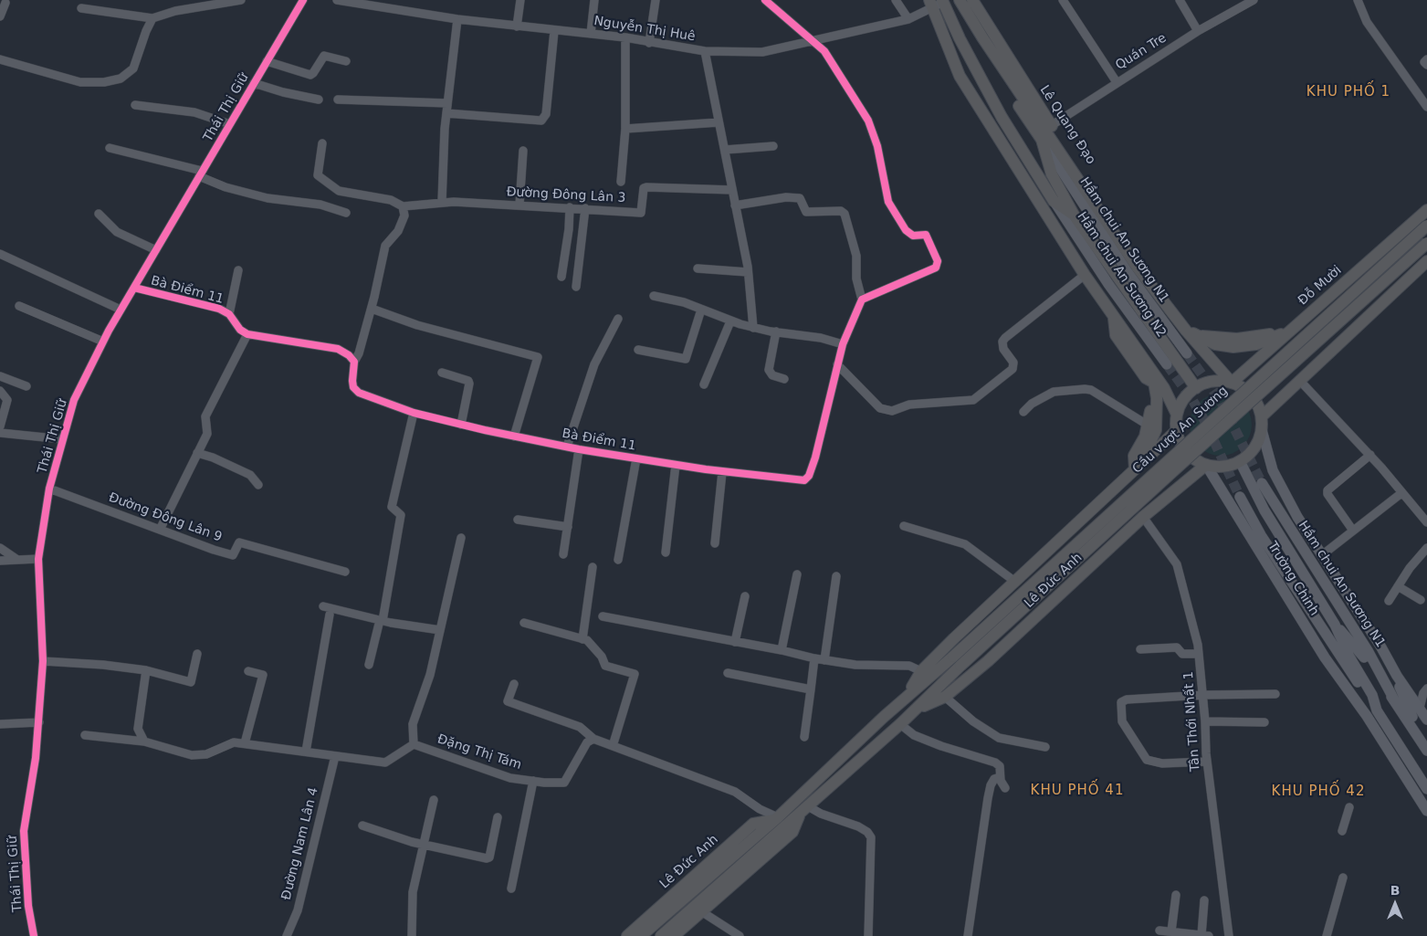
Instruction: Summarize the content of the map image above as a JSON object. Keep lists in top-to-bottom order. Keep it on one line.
{"streets":{"highway":["Lê Quang Đạo","Đỗ Mười","Cầu vượt An Sương","Lê Đức Anh"],"main road":["Hầm chui An Sương N1","Hầm chui An Sương N2","Trường Chinh"],"street":["Nguyễn Thị Huê","Quán Tre","Thái Thị Giữ","Đường Đông Lân 3","Bà Điểm 11","Đường Đông Lân 9","Tân Thới Nhất 1","Đặng Thị Tám","Đường Nam Lân 4"]},"crossings":[["Nguyễn Thị Huê","Lê Quang Đạo"],["Quán Tre","Lê Quang Đạo"],["Quán Tre","Hầm chui An Sương N1"],["Thái Thị Giữ","Bà Điểm 11"],["Thái Thị Giữ","Đường Đông Lân 9"],["Lê Quang Đạo","Hầm chui An Sương N1"],["Lê Quang Đạo","Hầm chui An Sương N2"],["Lê Quang Đạo","Đỗ Mười"],["Lê Quang Đạo","Trường Chinh"],["Lê Quang Đạo","Lê Đức Anh"],["Đường Đông Lân 3","Bà Điểm 11"],["Hầm chui An Sương N1","Trường Chinh"],["Đỗ Mười","Trường Chinh"],["Đỗ Mười","Lê Đức Anh"],["Cầu vượt An Sương","Lê Đức Anh"],["Trường Chinh","Lê Đức Anh"],["Lê Đức Anh","Tân Thới Nhất 1"]],"districts":["KHU PHỐ 1","KHU PHỐ 41","KHU PHỐ 42"],"north":"top"}
